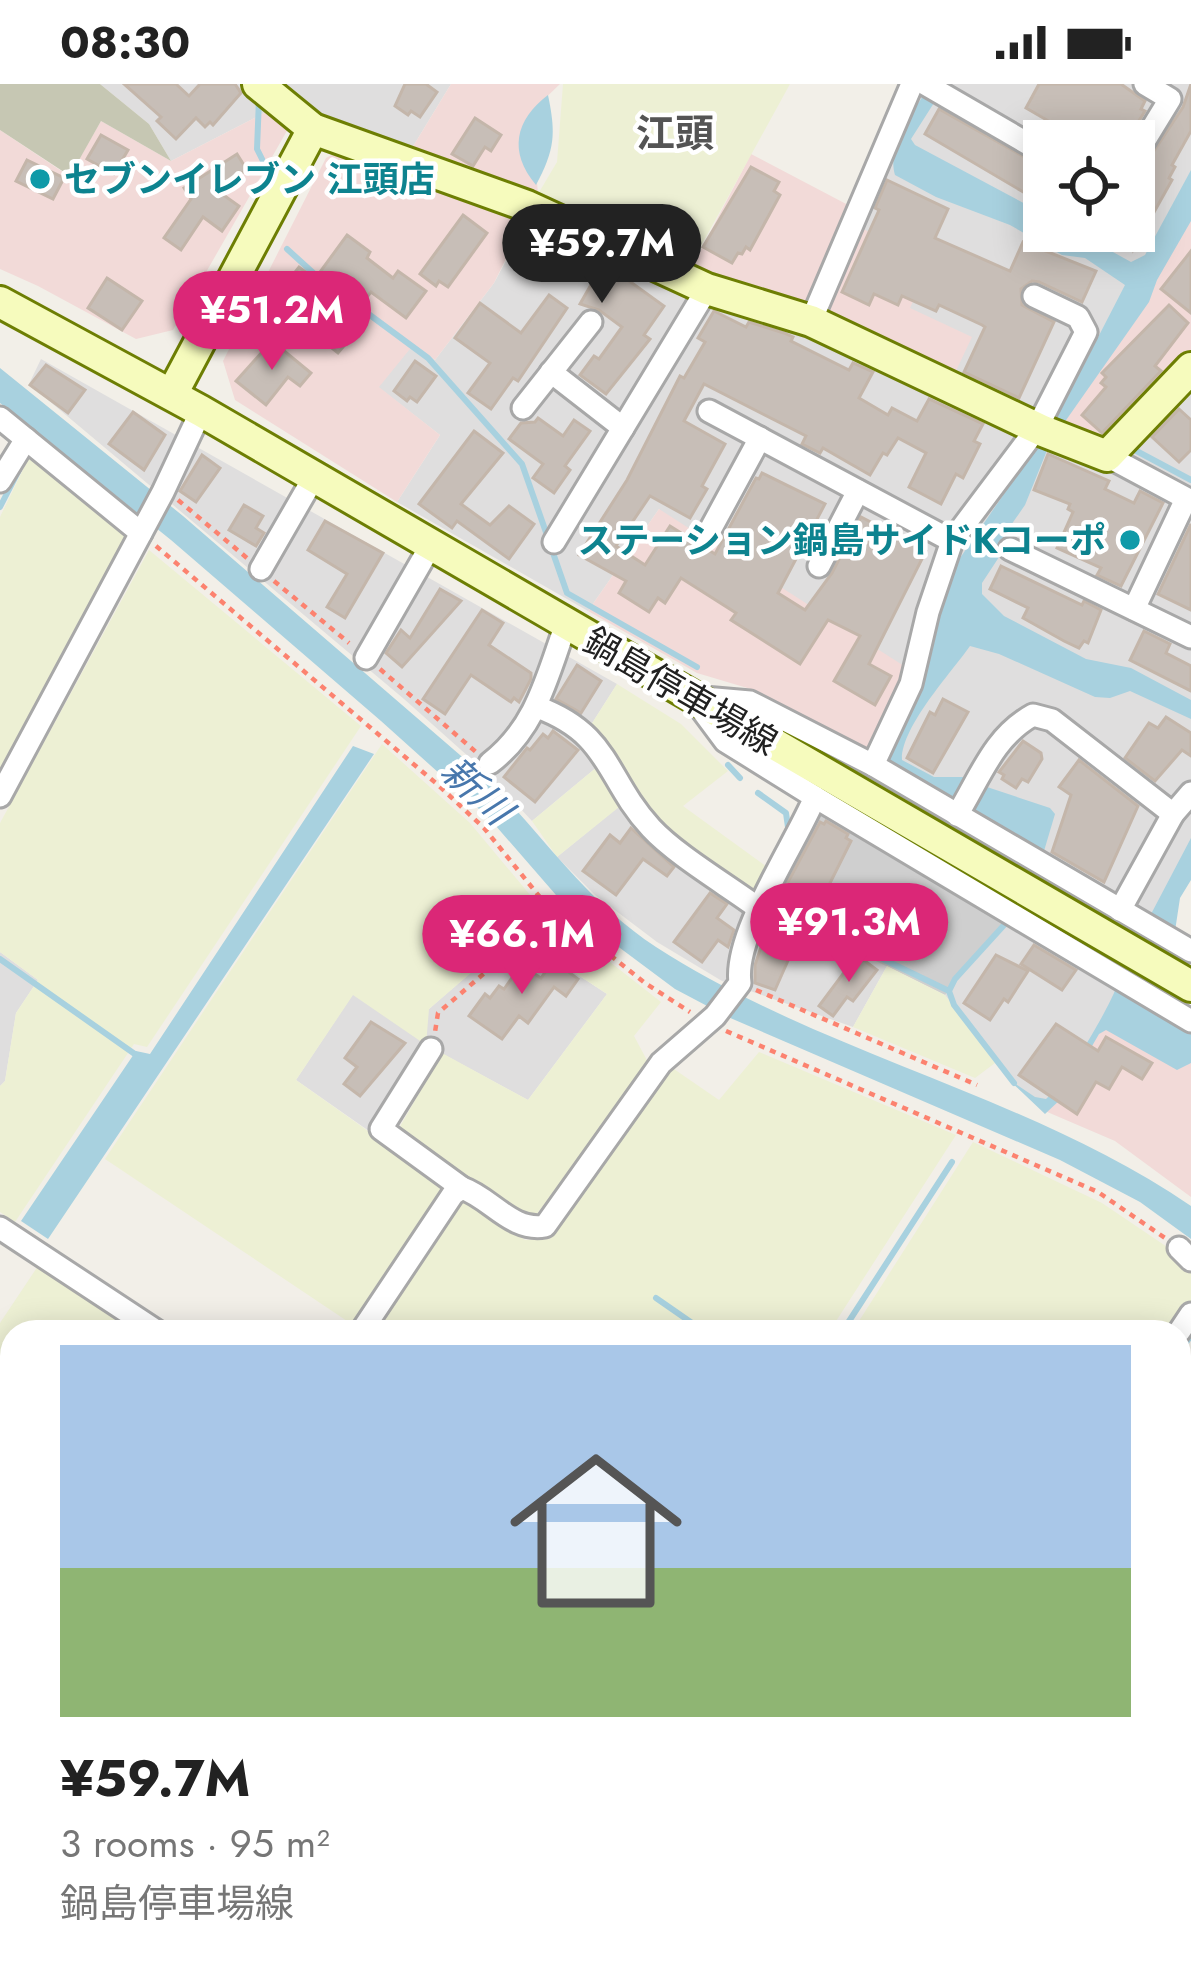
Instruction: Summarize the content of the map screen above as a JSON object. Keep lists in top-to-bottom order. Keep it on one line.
{"streets":{"main road":["鍋島停車場線"]},"districts":["江頭"],"water":["新川"],"places":["セブンイレブン 江頭店","ステーション鍋島サイドKコーポ"],"page":{"status":"08:30","price":["¥59.7M","¥51.2M","¥91.3M","¥66.1M"],"list":[{"name":"¥59.7M","note":"3 rooms · 95 m² · 鍋島停車場線"}]}}
